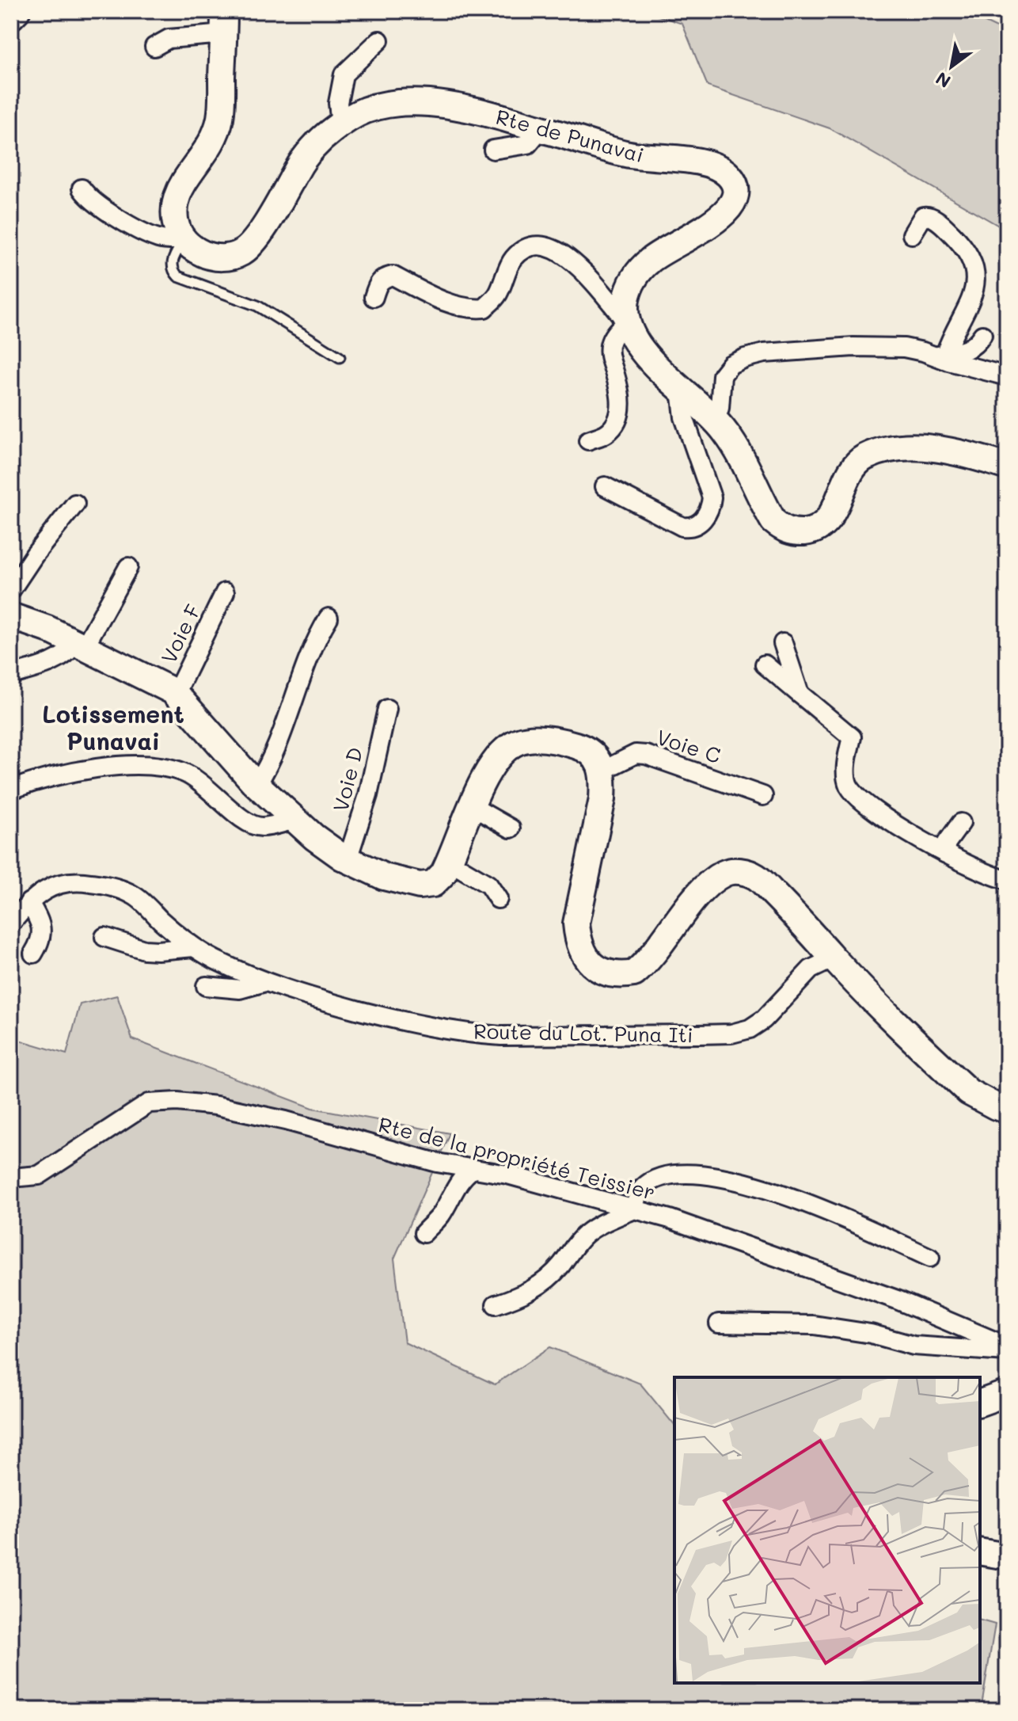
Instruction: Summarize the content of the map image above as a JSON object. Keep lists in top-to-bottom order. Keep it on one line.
{"streets":{"main road":["Rte de Punavai"],"street":["Voie F","Voie C","Voie D","Route du Lot. Puna Iti","Rte de la propriété Teissier"]},"districts":["Lotissement Punavai"],"north":"bottom left"}
